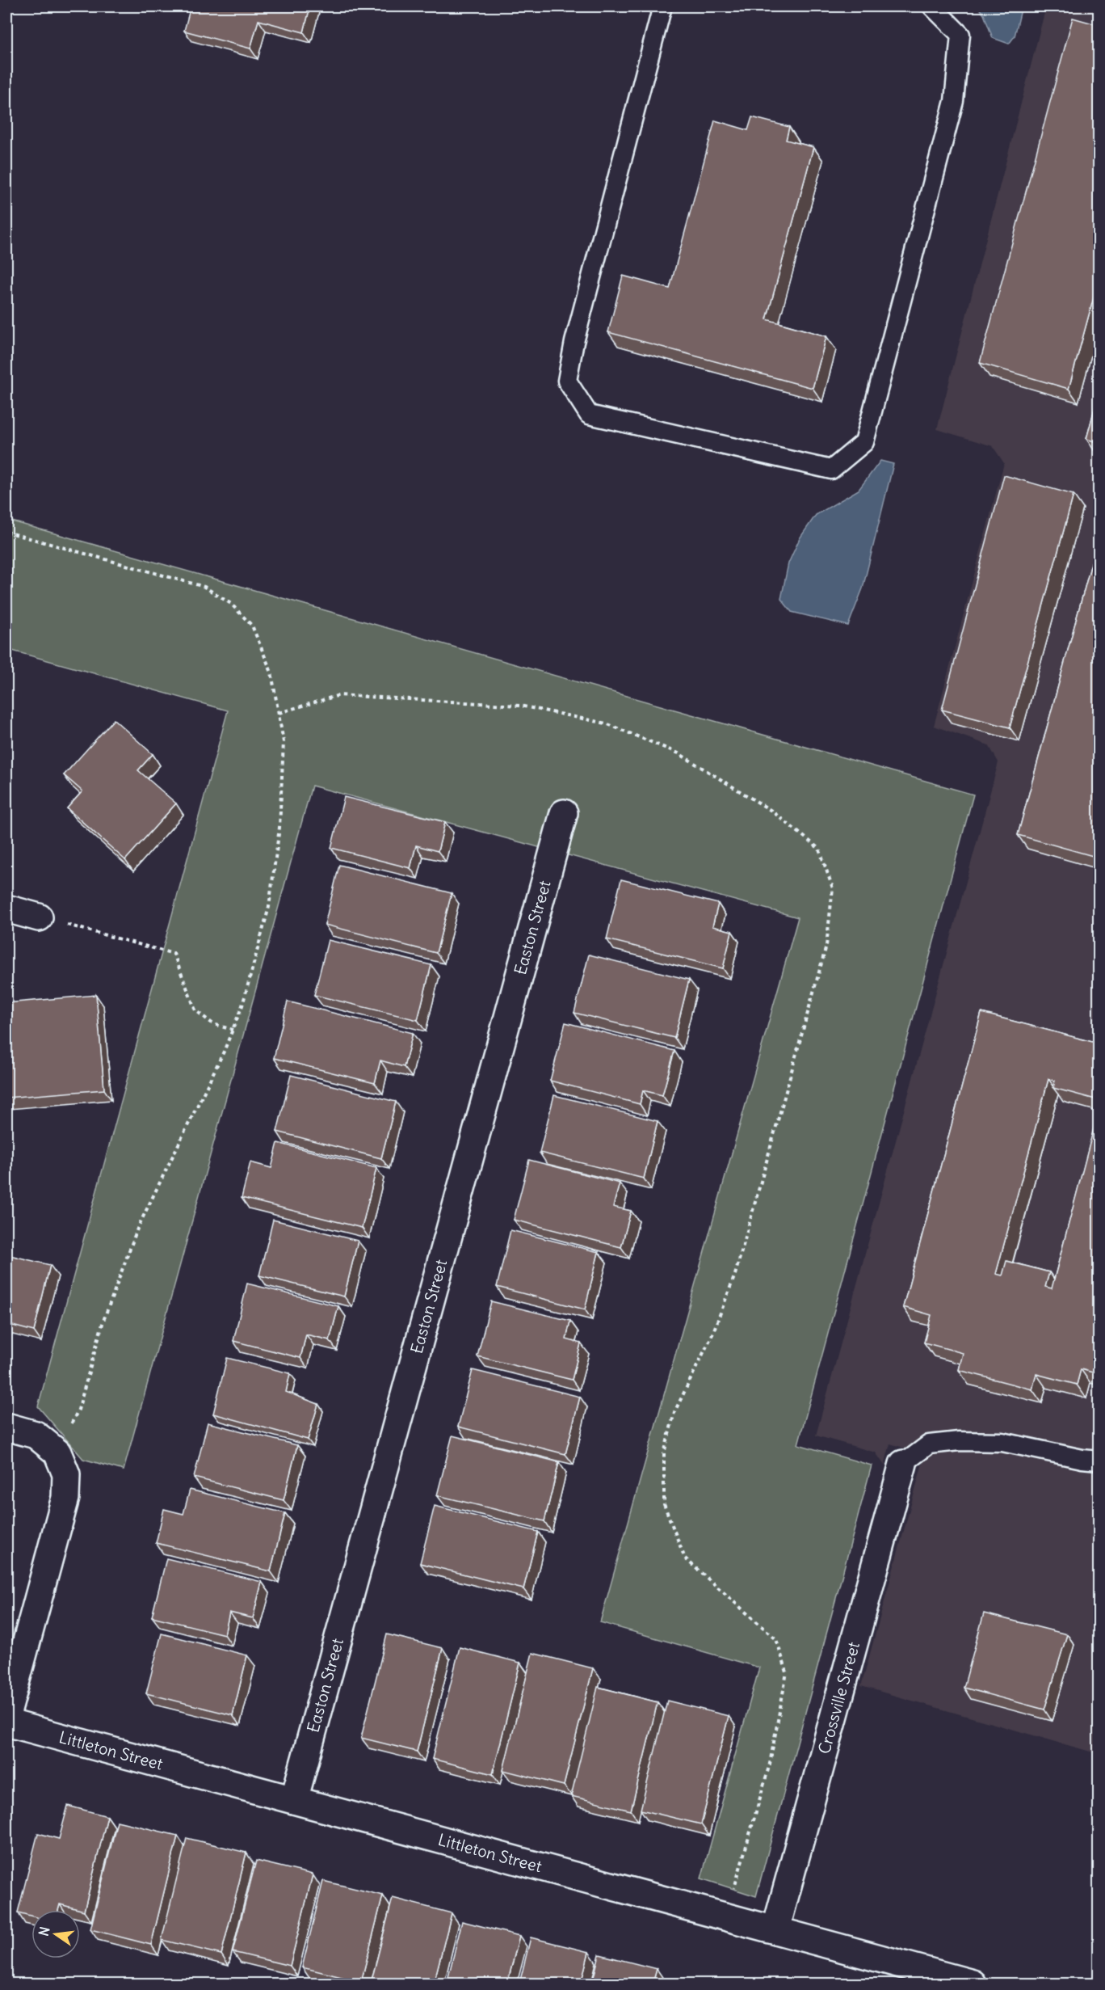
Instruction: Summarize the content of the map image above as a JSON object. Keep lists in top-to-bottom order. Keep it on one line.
{"streets":{"street":["Easton Street","Crossville Street","Littleton Street"]},"crossings":[["Easton Street","Littleton Street"],["Crossville Street","Littleton Street"]],"north":"left"}
